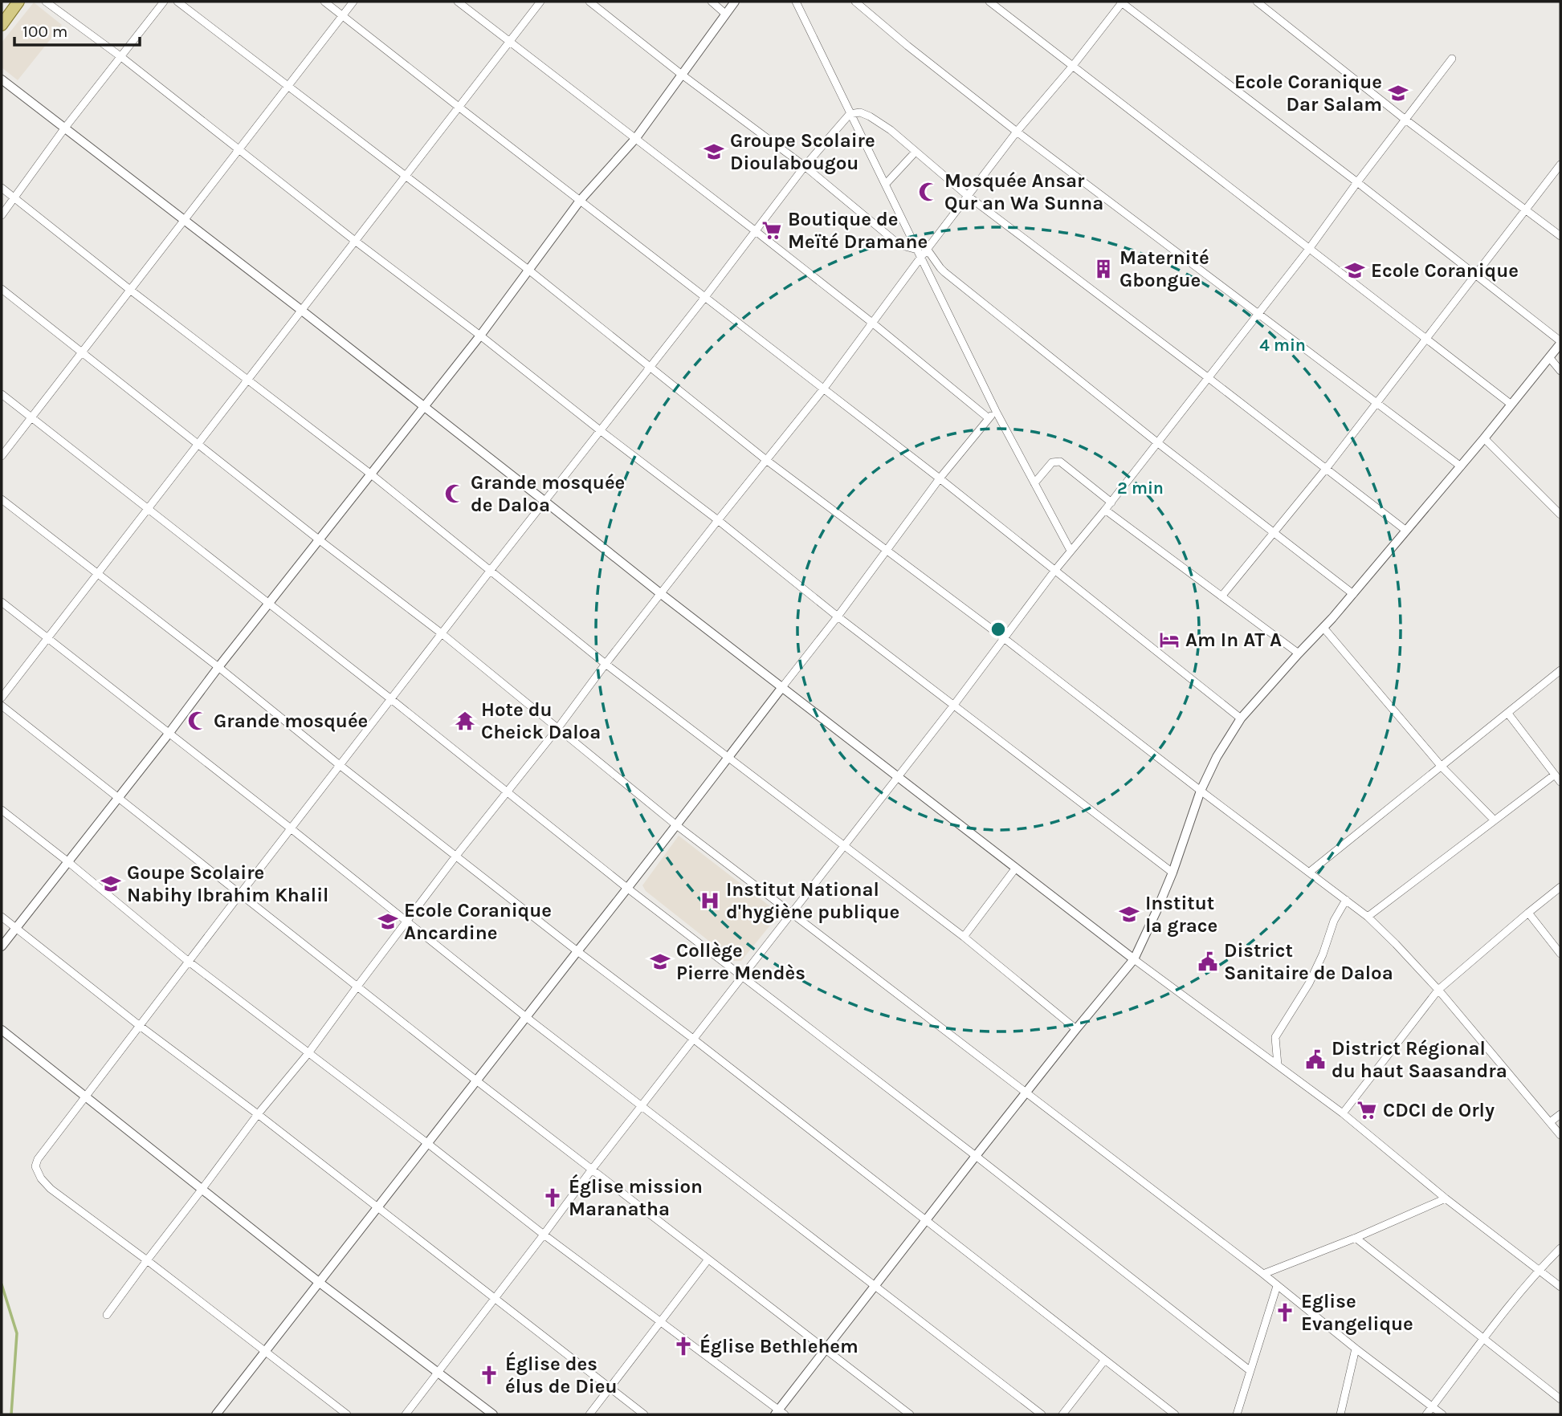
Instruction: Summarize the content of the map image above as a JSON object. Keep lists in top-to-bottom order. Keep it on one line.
{"places":{"school or university":["Ecole Coranique Dar Salam","Groupe Scolaire Dioulabougou","Ecole Coranique","Goupe Scolaire Nabihy Ibrahim Khalil","Institut la grace","Ecole Coranique Ancardine","Collège Pierre Mendès"],"mosque":["Mosquée Ansar Qur an Wa Sunna","Grande mosquée de Daloa","Grande mosquée"],"supermarket":["Boutique de Meïté Dramane","CDCI de Orly"],"building":["Maternité Gbongue"],"hotel":["Am In AT A"],"temple":["Hote du Cheick Daloa"],"hospital":["Institut National d'hygiène publique"],"public building":["District Sanitaire de Daloa","District Régional du haut Saasandra"],"church":["Église mission Maranatha","Eglise Evangelique","Église Bethlehem","Église des élus de Dieu"]},"scale_bar":"100 m","rings":["4 min","2 min"]}
